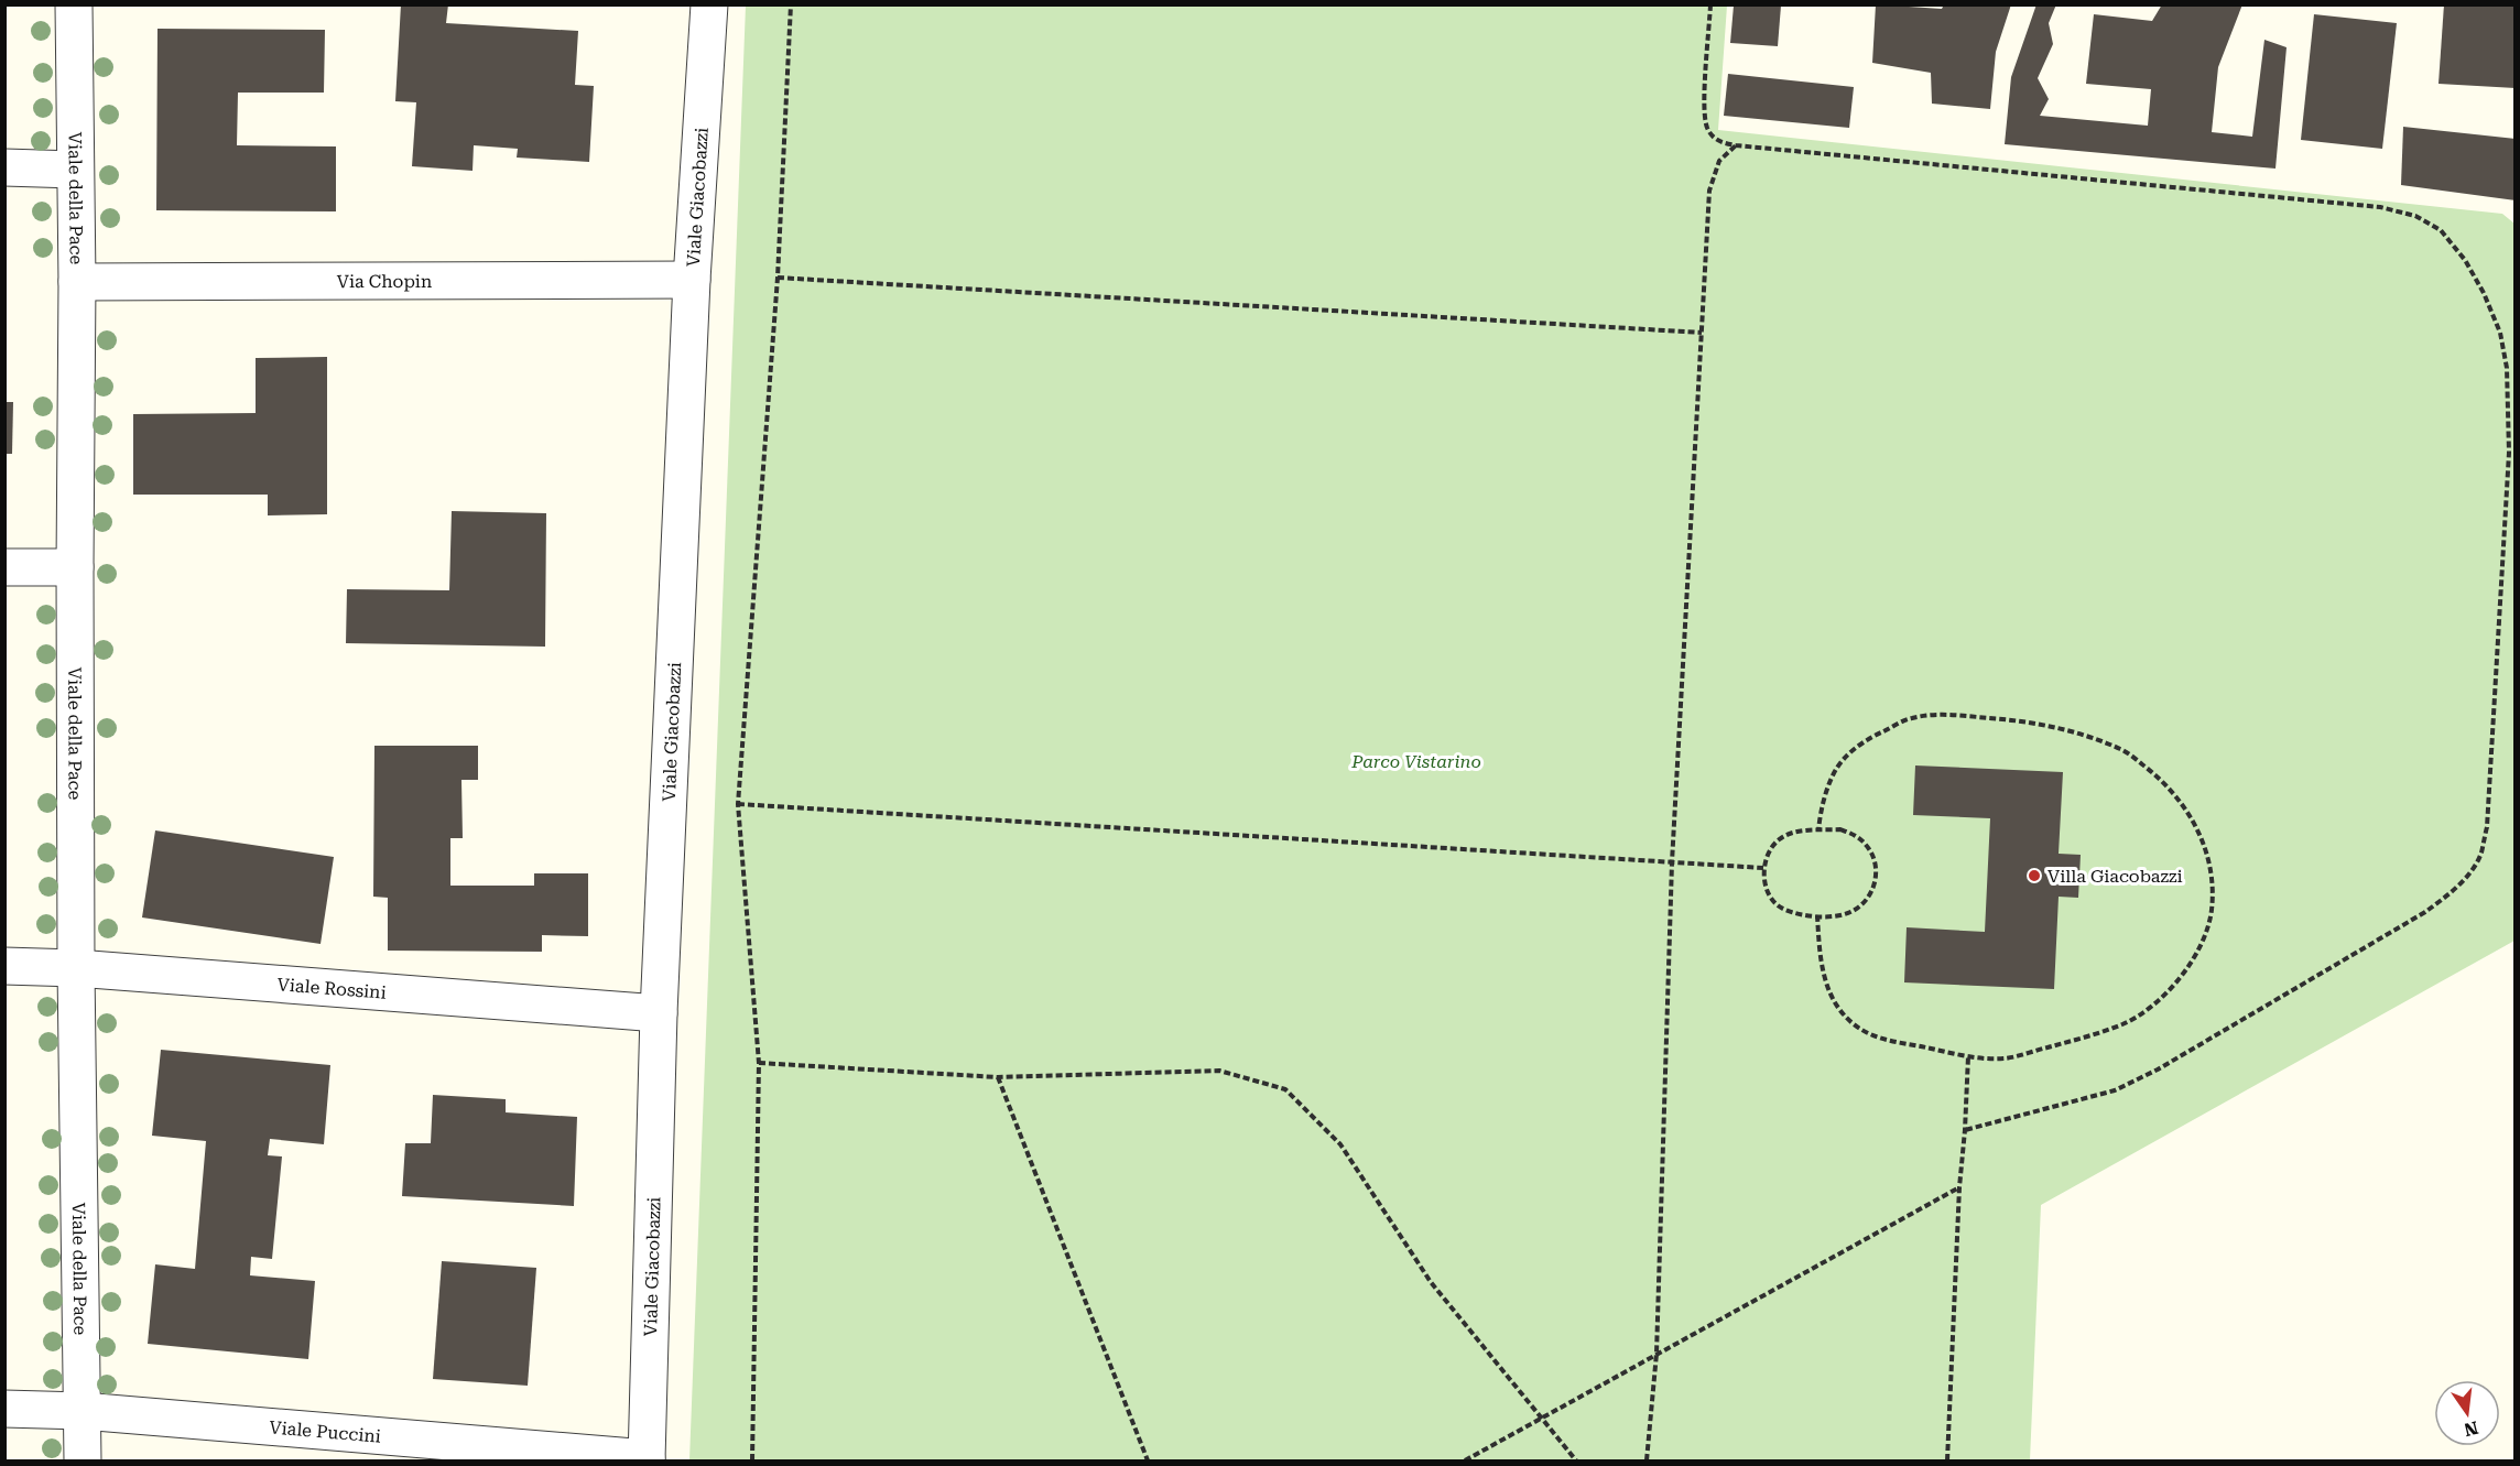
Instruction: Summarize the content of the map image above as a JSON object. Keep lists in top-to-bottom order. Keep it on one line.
{"streets":{"street":["Viale della Pace","Viale Giacobazzi","Via Chopin","Viale Rossini","Viale Puccini"]},"crossings":[["Viale della Pace","Via Chopin"],["Viale della Pace","Viale Rossini"],["Viale della Pace","Viale Puccini"],["Viale Giacobazzi","Via Chopin"],["Viale Giacobazzi","Viale Rossini"],["Viale Giacobazzi","Viale Puccini"]],"parks":["Parco Vistarino"],"places":["Villa Giacobazzi"],"north":"bottom"}
